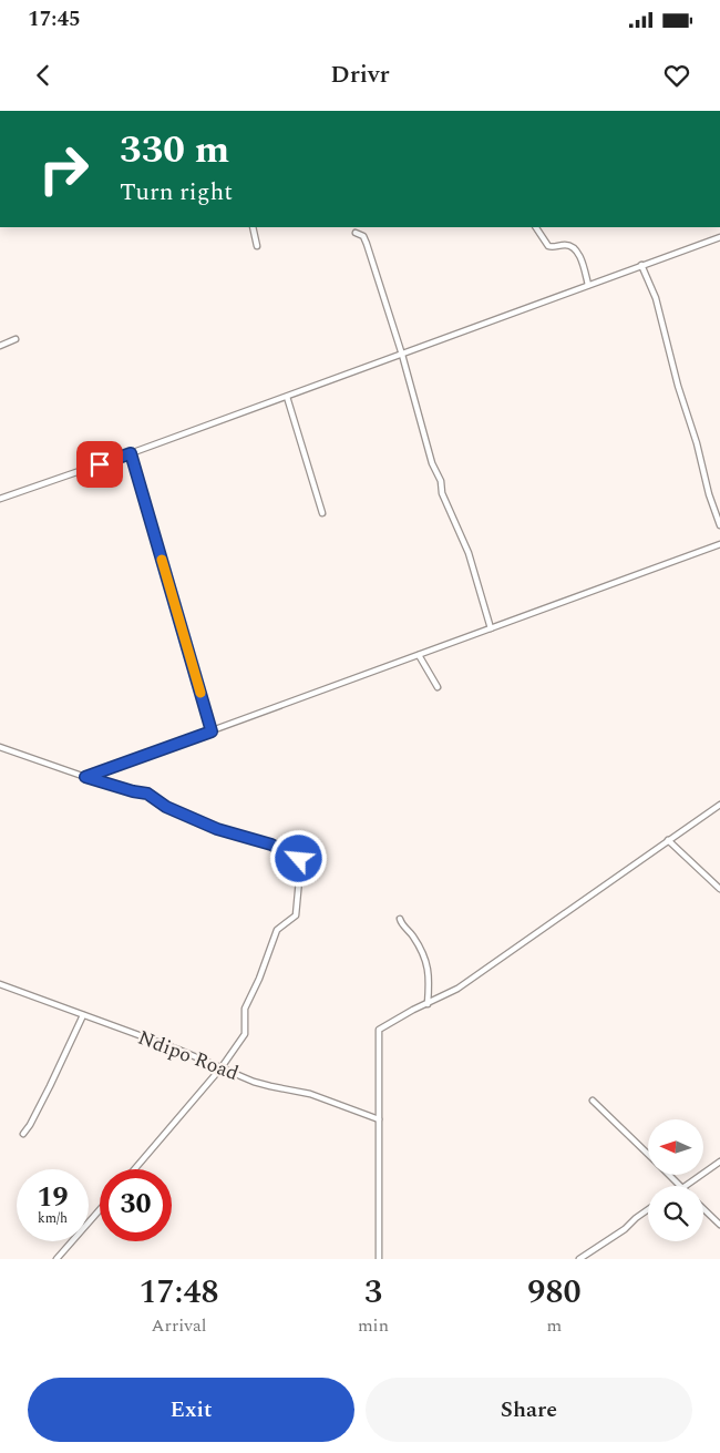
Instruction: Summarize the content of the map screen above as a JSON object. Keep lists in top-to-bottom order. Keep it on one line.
{"streets":{"street":["Ndipo Road"]},"north":"left","page":{"status":"17:45","header":"Drivr","turn":["330 m","Turn right"],"speed":"19 km/h","limit":"30","eta":["17:48","Arrival","3","min","980","m"],"buttons":["Exit","Share"]}}
